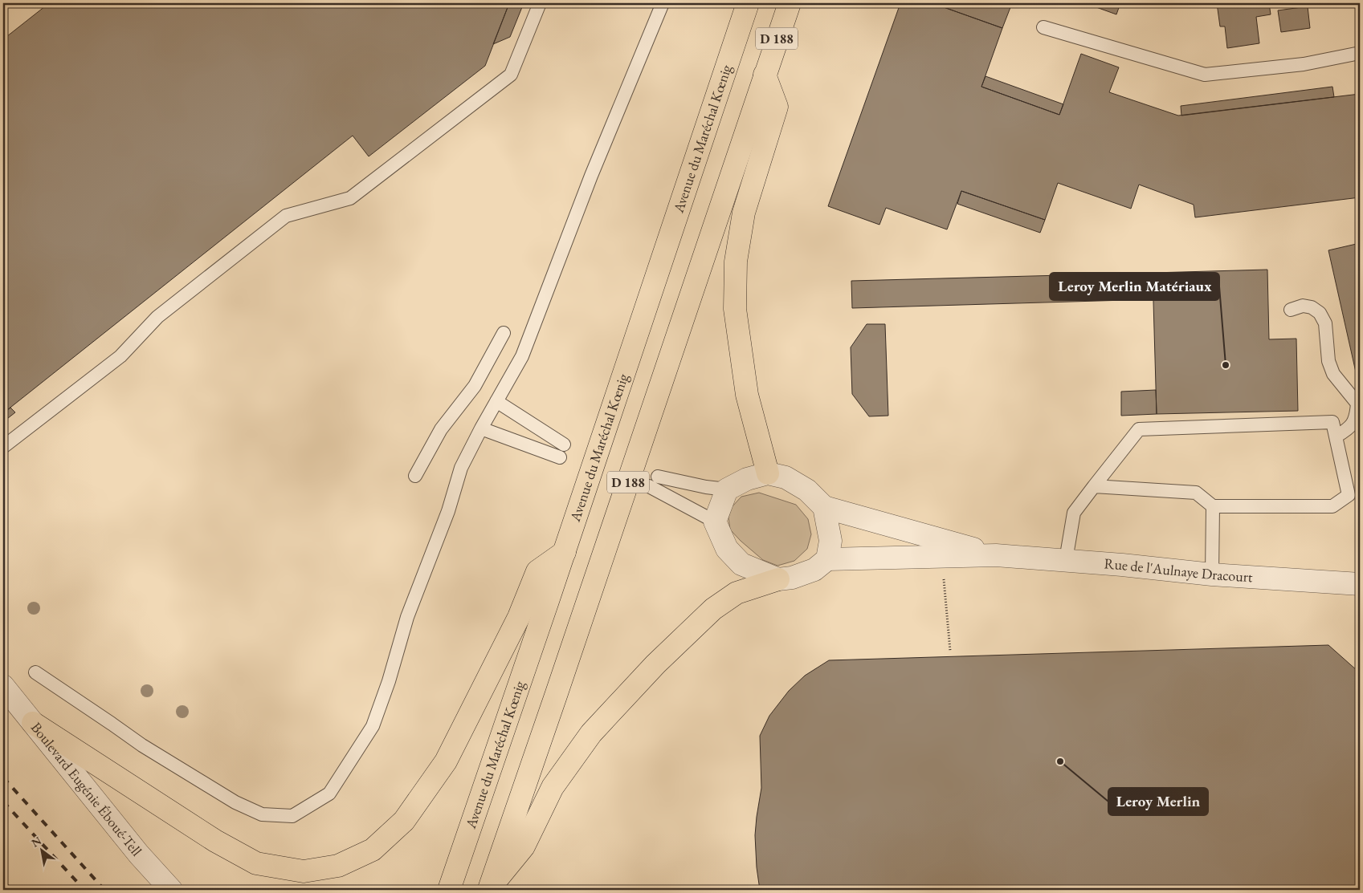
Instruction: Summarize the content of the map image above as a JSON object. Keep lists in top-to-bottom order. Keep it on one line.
{"streets":{"main road":["D 188","Avenue du Maréchal Kœnig"],"street":["Rue de l'Aulnaye Dracourt","Boulevard Eugénie Éboué-Tell"]},"places":["Leroy Merlin Matériaux","Leroy Merlin"],"north":"top left"}
